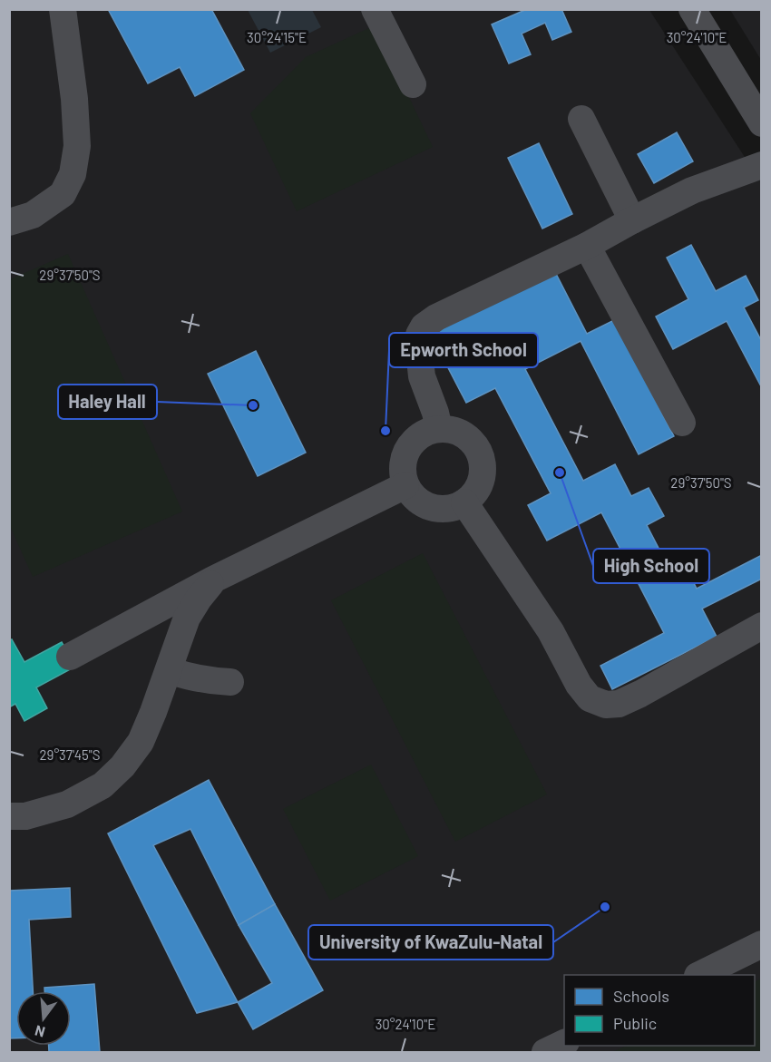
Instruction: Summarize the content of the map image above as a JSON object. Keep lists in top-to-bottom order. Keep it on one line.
{"places":["Haley Hall","Epworth School","High School","University of KwaZulu-Natal"],"legend":["Schools","Public"],"north":"bottom","coordinates":["30°24'15\"E","30°24'10\"E","29°37'50\"S","29°37'45\"S"]}
